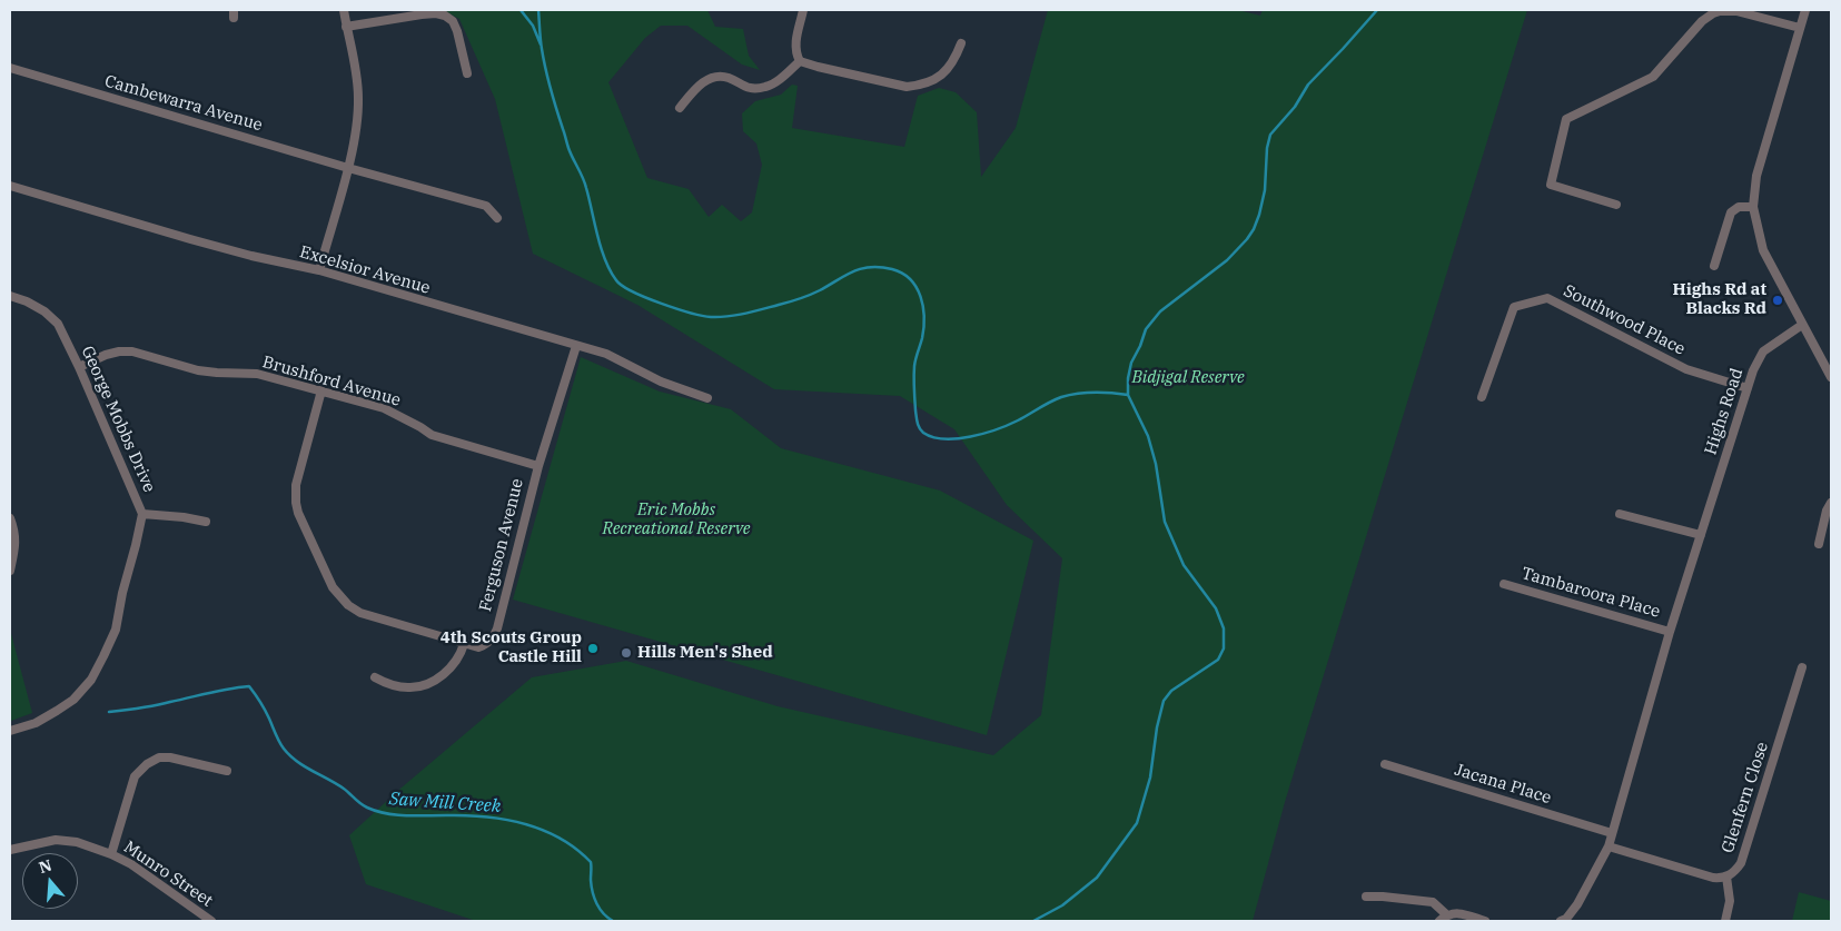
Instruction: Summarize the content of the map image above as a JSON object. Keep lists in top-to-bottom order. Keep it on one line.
{"streets":{"street":["Cambewarra Avenue","Excelsior Avenue","Southwood Place","Brushford Avenue","Highs Road","George Mobbs Drive","Ferguson Avenue","Tambaroora Place","Jacana Place","Glenfern Close","Munro Street"]},"crossings":[["Excelsior Avenue","Ferguson Avenue"],["Southwood Place","Highs Road"],["Brushford Avenue","George Mobbs Drive"],["Brushford Avenue","Ferguson Avenue"],["Highs Road","Tambaroora Place"],["Highs Road","Jacana Place"],["Highs Road","Glenfern Close"]],"water":["Saw Mill Creek"],"parks":["Bidjigal Reserve","Eric Mobbs Recreational Reserve"],"places":["Highs Rd at Blacks Rd","4th Scouts Group Castle Hill","Hills Men's Shed"],"north":"top"}
